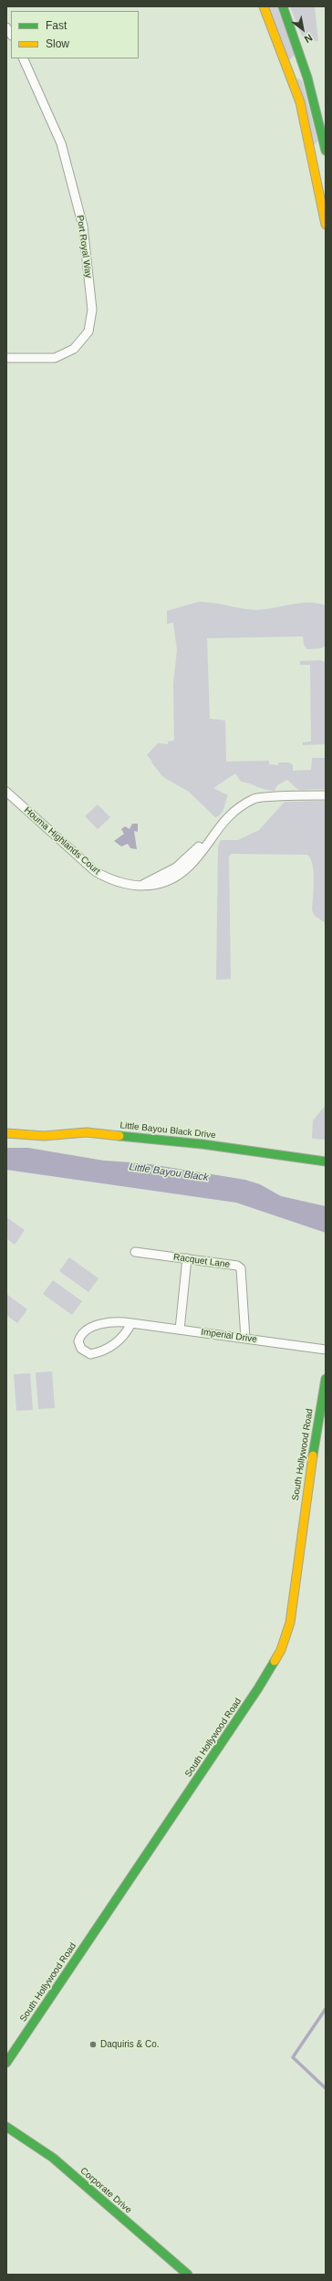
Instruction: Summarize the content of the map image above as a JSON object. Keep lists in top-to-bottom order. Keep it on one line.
{"streets":{"main road":["Little Bayou Black Drive","South Hollywood Road","Corporate Drive"],"street":["Port Royal Way","Houma Highlands Court","Racquet Lane","Imperial Drive"]},"crossings":[["Racquet Lane","Imperial Drive"]],"water":["Little Bayou Black"],"places":["Daquiris & Co."],"legend":["Fast","Slow"],"north":"bottom right"}
